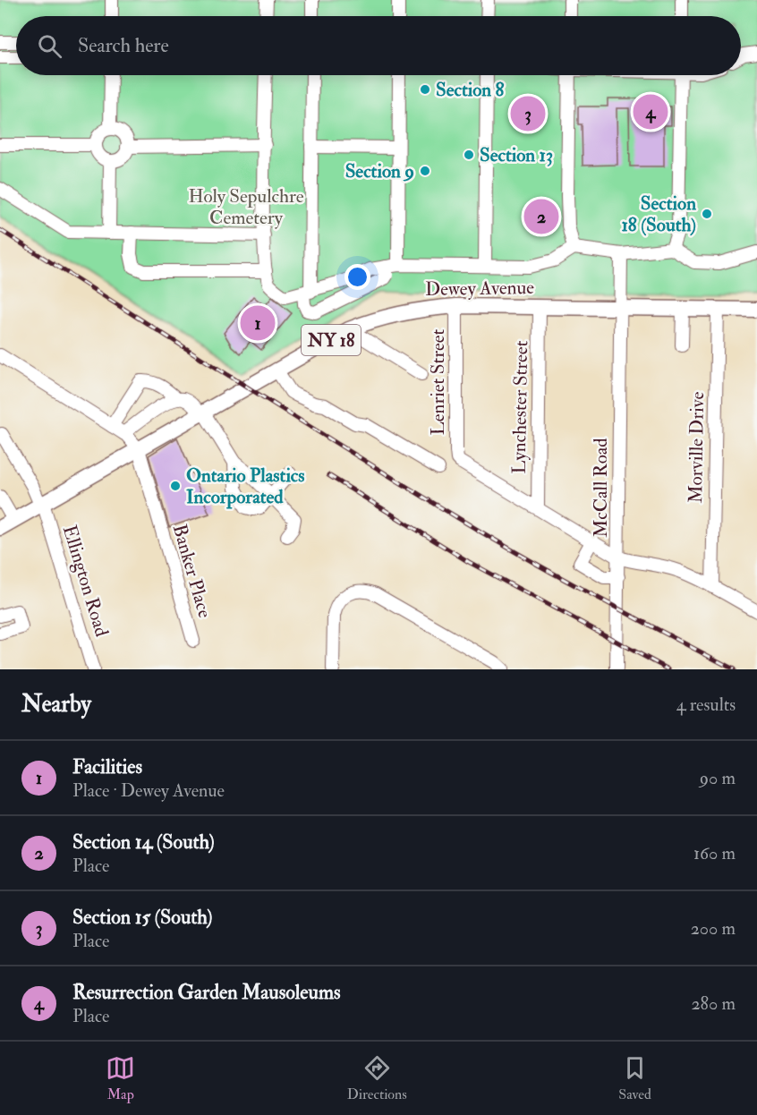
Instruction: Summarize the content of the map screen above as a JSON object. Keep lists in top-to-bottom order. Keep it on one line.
{"streets":{"main road":["Dewey Avenue","NY 18"],"street":["Lenriet Street","Lynchester Street","Morville Drive","McCall Road","Banker Place","Ellington Road"]},"crossings":[["Dewey Avenue","Lenriet Street"],["Dewey Avenue","Lynchester Street"],["Dewey Avenue","Morville Drive"],["Dewey Avenue","McCall Road"],["Dewey Avenue","Banker Place"],["Dewey Avenue","Ellington Road"],["Lenriet Street","Lynchester Street"]],"parks":["Holy Sepulchre Cemetery"],"places":["Section 8","Section 13","Section 9","Section 18 (South)","Ontario Plastics Incorporated"],"page":{"search":"Search here","pins":["4","3","2","1"],"heading":["Nearby","4 results"],"list":[{"mark":"1","name":"Facilities","note":"Place · Dewey Avenue","value":"90 m"},{"mark":"2","name":"Section 14 (South)","note":"Place","value":"160 m"},{"mark":"3","name":"Section 15 (South)","note":"Place","value":"200 m"},{"mark":"4","name":"Resurrection Garden Mausoleums","note":"Place","value":"280 m"}],"nav":["Map","Directions","Saved"]}}
